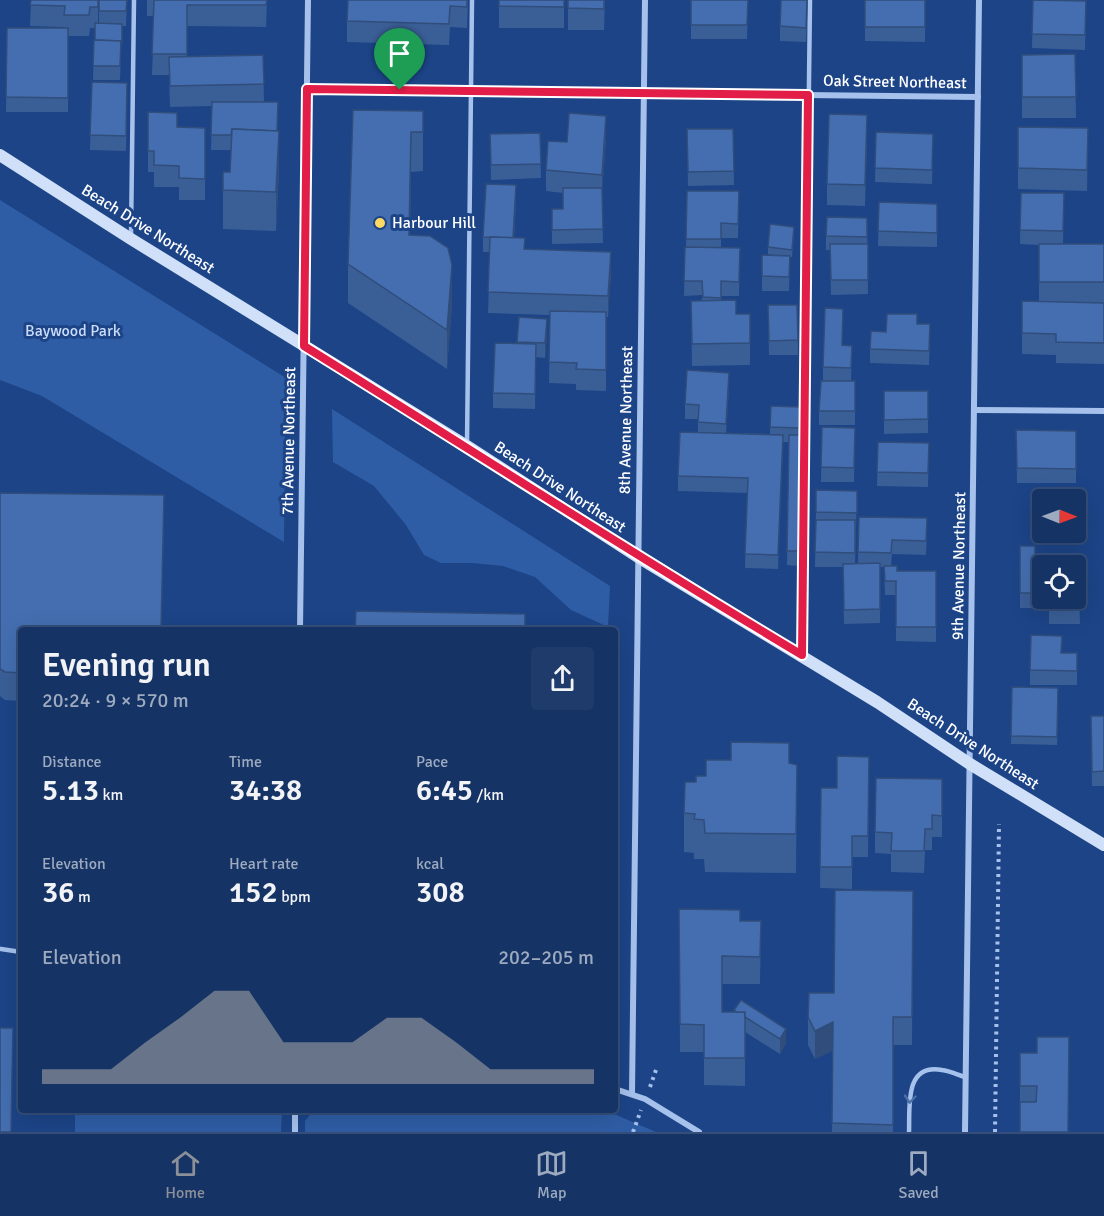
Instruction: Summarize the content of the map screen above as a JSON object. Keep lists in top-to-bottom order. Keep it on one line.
{"streets":{"street":["Oak Street Northeast","Beach Drive Northeast","8th Avenue Northeast","7th Avenue Northeast","9th Avenue Northeast"]},"crossings":[["Oak Street Northeast","8th Avenue Northeast"],["Oak Street Northeast","7th Avenue Northeast"],["Oak Street Northeast","9th Avenue Northeast"],["Beach Drive Northeast","8th Avenue Northeast"],["Beach Drive Northeast","7th Avenue Northeast"],["Beach Drive Northeast","9th Avenue Northeast"]],"parks":["Baywood Park"],"places":["Harbour Hill"],"north":"right","page":{"heading":["Evening run","20:24 · 9 × 570 m"],"stats":[["Distance","5.13 km"],["Time","34:38"],["Pace","6:45 /km"],["Elevation","36 m"],["Heart rate","152 bpm"],["kcal","308"]],"chart":["Elevation","202–205 m"],"tabs":["Home","Map","Saved"]}}
